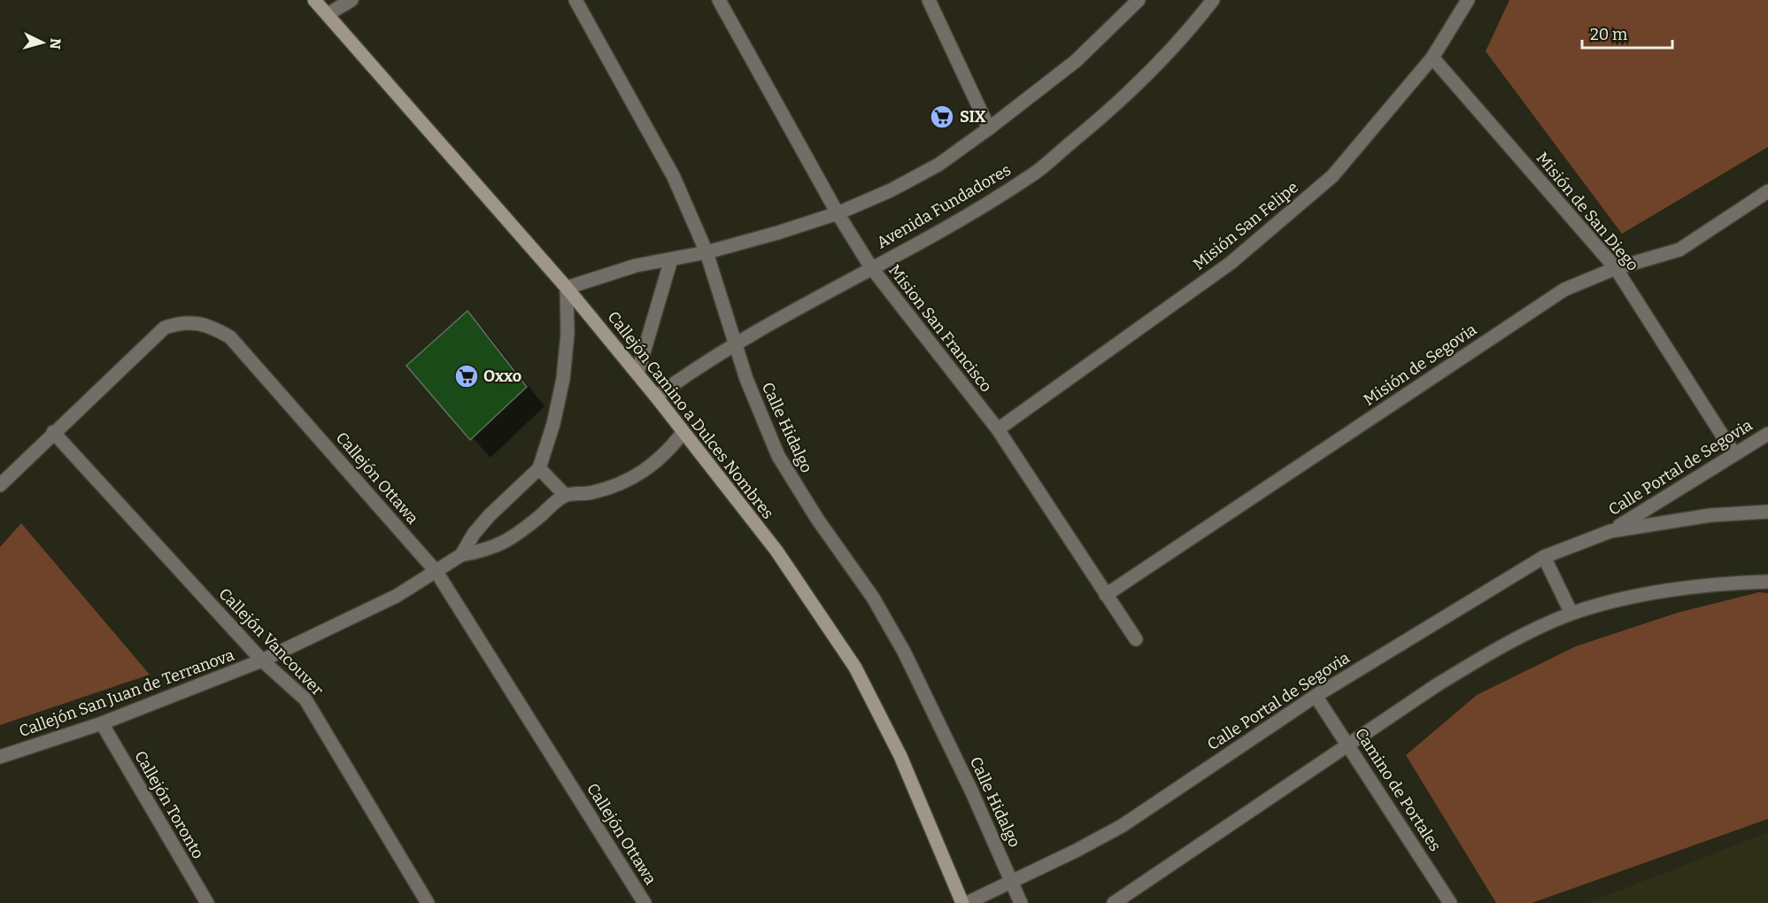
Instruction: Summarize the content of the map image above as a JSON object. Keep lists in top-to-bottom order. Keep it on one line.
{"streets":{"main road":["Callejón Camino a Dulces Nombres"],"street":["Avenida Fundadores","Misión de San Diego","Misión San Felipe","Mision San Francisco","Misión de Segovia","Calle Hidalgo","Calle Portal de Segovia","Callejón Ottawa","Callejón Vancouver","Callejón San Juan de Terranova","Camino de Portales","Callejón Toronto"]},"crossings":[["Avenida Fundadores","Mision San Francisco"],["Avenida Fundadores","Callejón Camino a Dulces Nombres"],["Avenida Fundadores","Calle Hidalgo"],["Misión de San Diego","Misión San Felipe"],["Misión de San Diego","Misión de Segovia"],["Misión de San Diego","Calle Portal de Segovia"],["Misión San Felipe","Mision San Francisco"],["Mision San Francisco","Misión de Segovia"],["Callejón Camino a Dulces Nombres","Callejón San Juan de Terranova"],["Calle Hidalgo","Calle Portal de Segovia"],["Calle Portal de Segovia","Camino de Portales"],["Callejón Ottawa","Callejón Vancouver"],["Callejón Ottawa","Callejón San Juan de Terranova"],["Callejón Vancouver","Callejón San Juan de Terranova"],["Callejón San Juan de Terranova","Callejón Toronto"]],"places":{"supermarket":["SIX","Oxxo"]},"scale_bar":"20 m","north":"right"}
